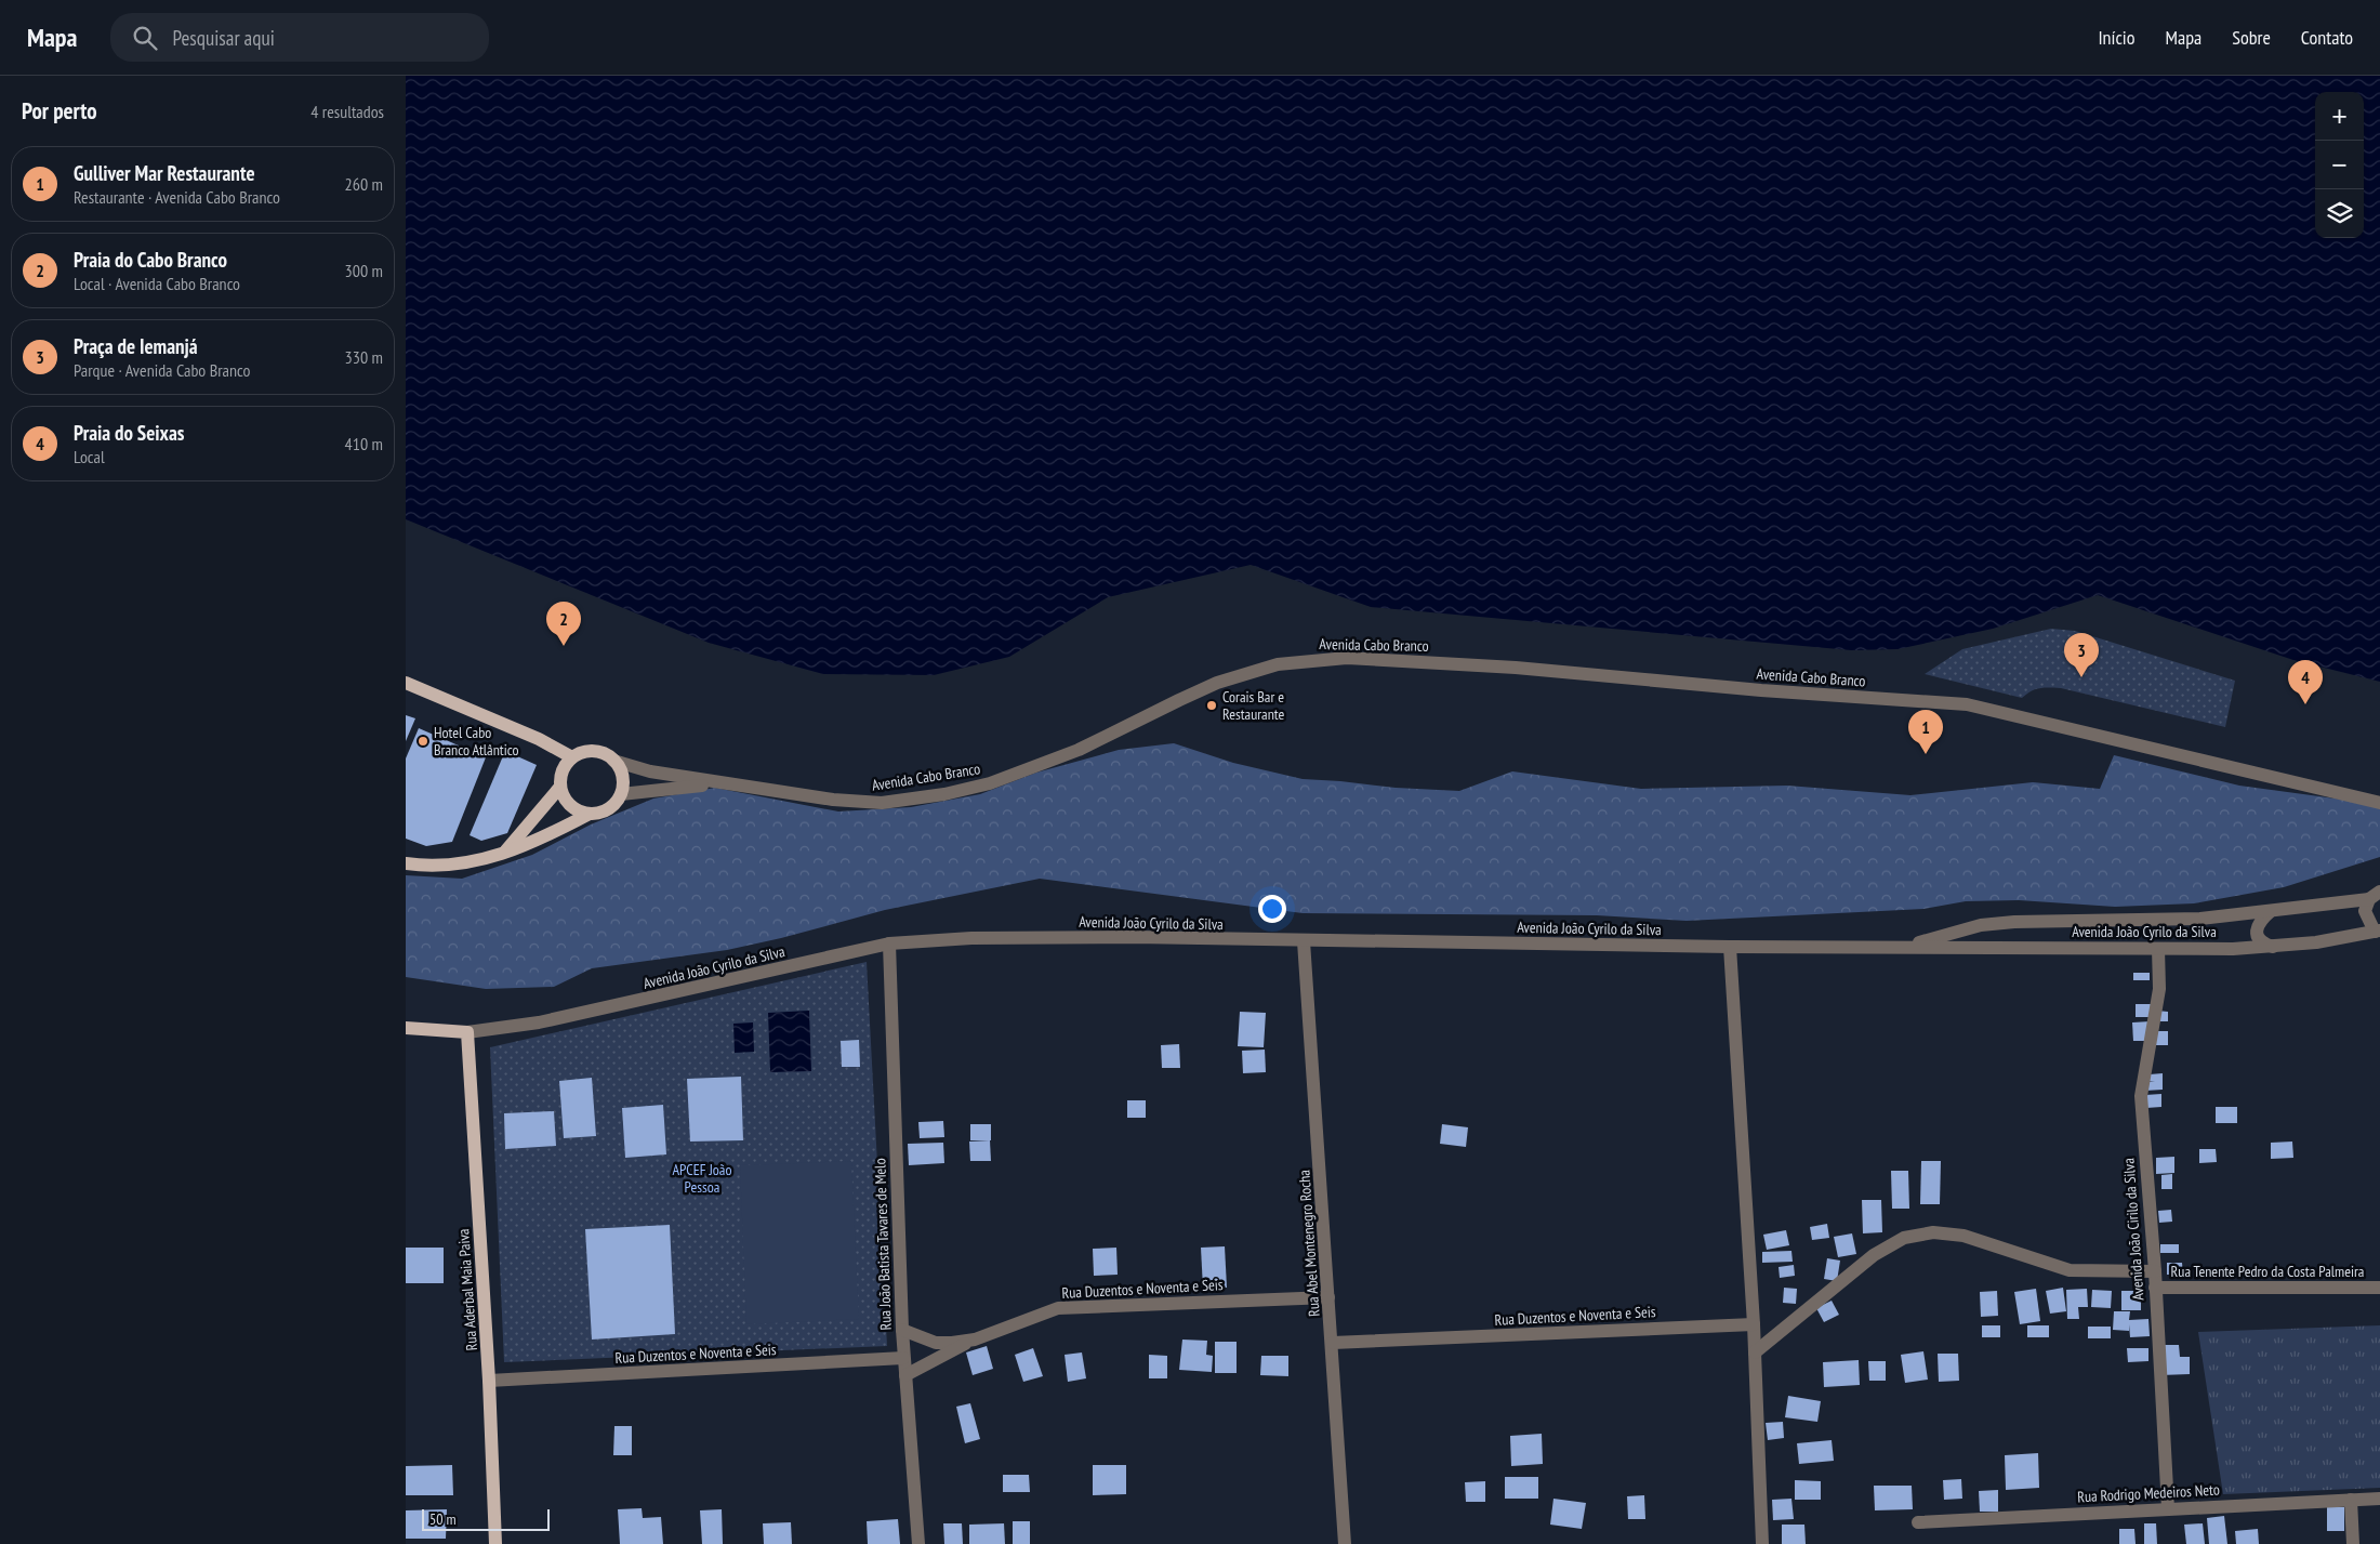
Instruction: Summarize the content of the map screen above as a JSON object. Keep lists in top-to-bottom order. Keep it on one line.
{"streets":{"main road":["Avenida João Cyrilo da Silva","Rua Aderbal Maia Paiva"],"street":["Avenida Cabo Branco","Avenida João Cirilo da Silva","Rua Abel Montenegro Rocha","Rua João Batista Tavares de Melo","Rua Tenente Pedro da Costa Palmeira","Rua Duzentos e Noventa e Seis","Rua Rodrigo Medeiros Neto"]},"crossings":[["Avenida João Cyrilo da Silva","Avenida João Cirilo da Silva"],["Avenida João Cyrilo da Silva","Rua Abel Montenegro Rocha"],["Avenida João Cyrilo da Silva","Rua João Batista Tavares de Melo"],["Avenida João Cyrilo da Silva","Rua Aderbal Maia Paiva"],["Avenida João Cirilo da Silva","Rua Tenente Pedro da Costa Palmeira"],["Avenida João Cirilo da Silva","Rua Rodrigo Medeiros Neto"],["Rua Abel Montenegro Rocha","Rua Duzentos e Noventa e Seis"],["Rua João Batista Tavares de Melo","Rua Duzentos e Noventa e Seis"],["Rua Duzentos e Noventa e Seis","Rua Aderbal Maia Paiva"]],"parks":["APCEF João Pessoa"],"places":["Corais Bar e Restaurante","Hotel Cabo Branco Atlântico"],"scale_bar":"50 m","page":{"header":"Mapa","search":"Pesquisar aqui","nav":["Início","Mapa","Sobre","Contato"],"heading":["Por perto","4 resultados"],"map_buttons":["+","−"],"list":[{"mark":"1","name":"Gulliver Mar Restaurante","note":"Restaurante · Avenida Cabo Branco","value":"260 m"},{"mark":"2","name":"Praia do Cabo Branco","note":"Local · Avenida Cabo Branco","value":"300 m"},{"mark":"3","name":"Praça de Iemanjá","note":"Parque · Avenida Cabo Branco","value":"330 m"},{"mark":"4","name":"Praia do Seixas","note":"Local","value":"410 m"}],"pins":["2","3","4","1"],"scale":"50 m"}}
